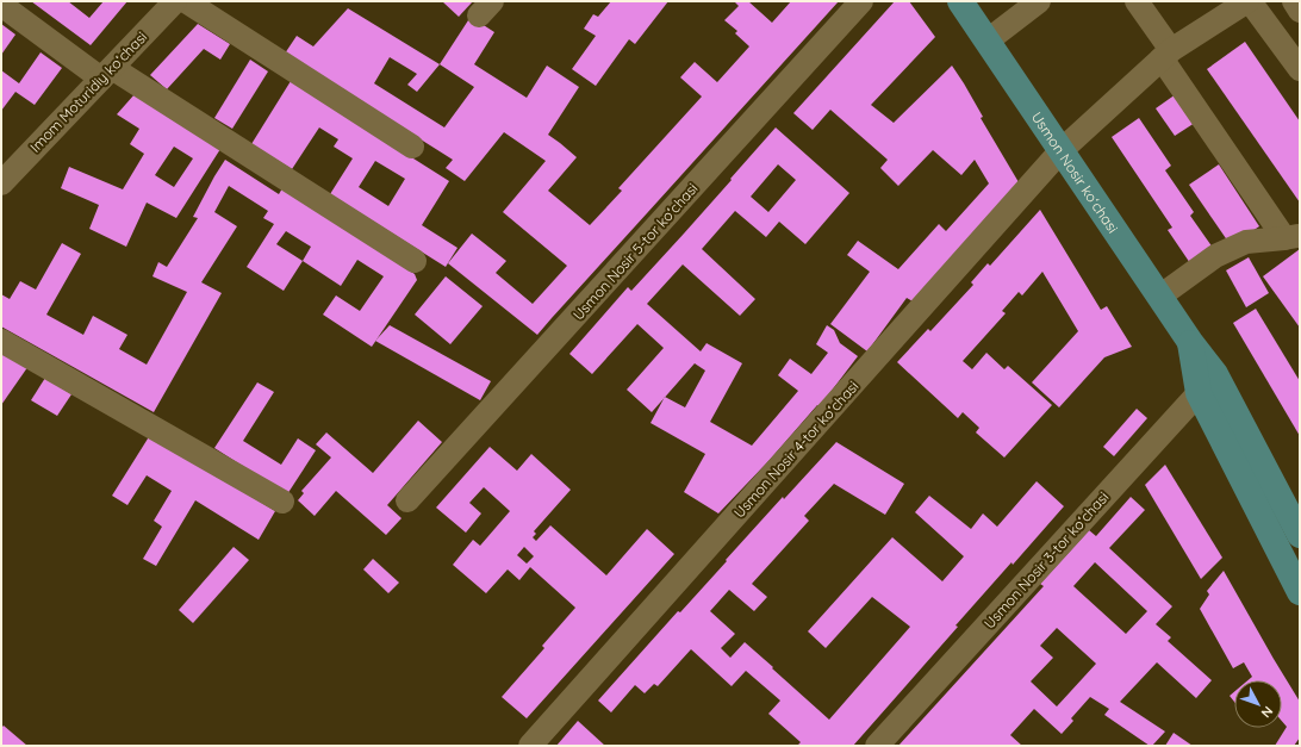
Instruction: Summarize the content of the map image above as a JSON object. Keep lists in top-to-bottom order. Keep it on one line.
{"streets":{"main road":["Usmon Nosir ko‘chasi"],"street":["Imom Moturidiy koʻchasi","Usmon Nosir 5-tor koʻchasi","Usmon Nosir 4-tor koʻchasi","Usmon Nosir 3-tor koʻchasi"]},"crossings":[["Usmon Nosir ko‘chasi","Usmon Nosir 4-tor koʻchasi"],["Usmon Nosir ko‘chasi","Usmon Nosir 3-tor koʻchasi"]],"north":"bottom right"}
